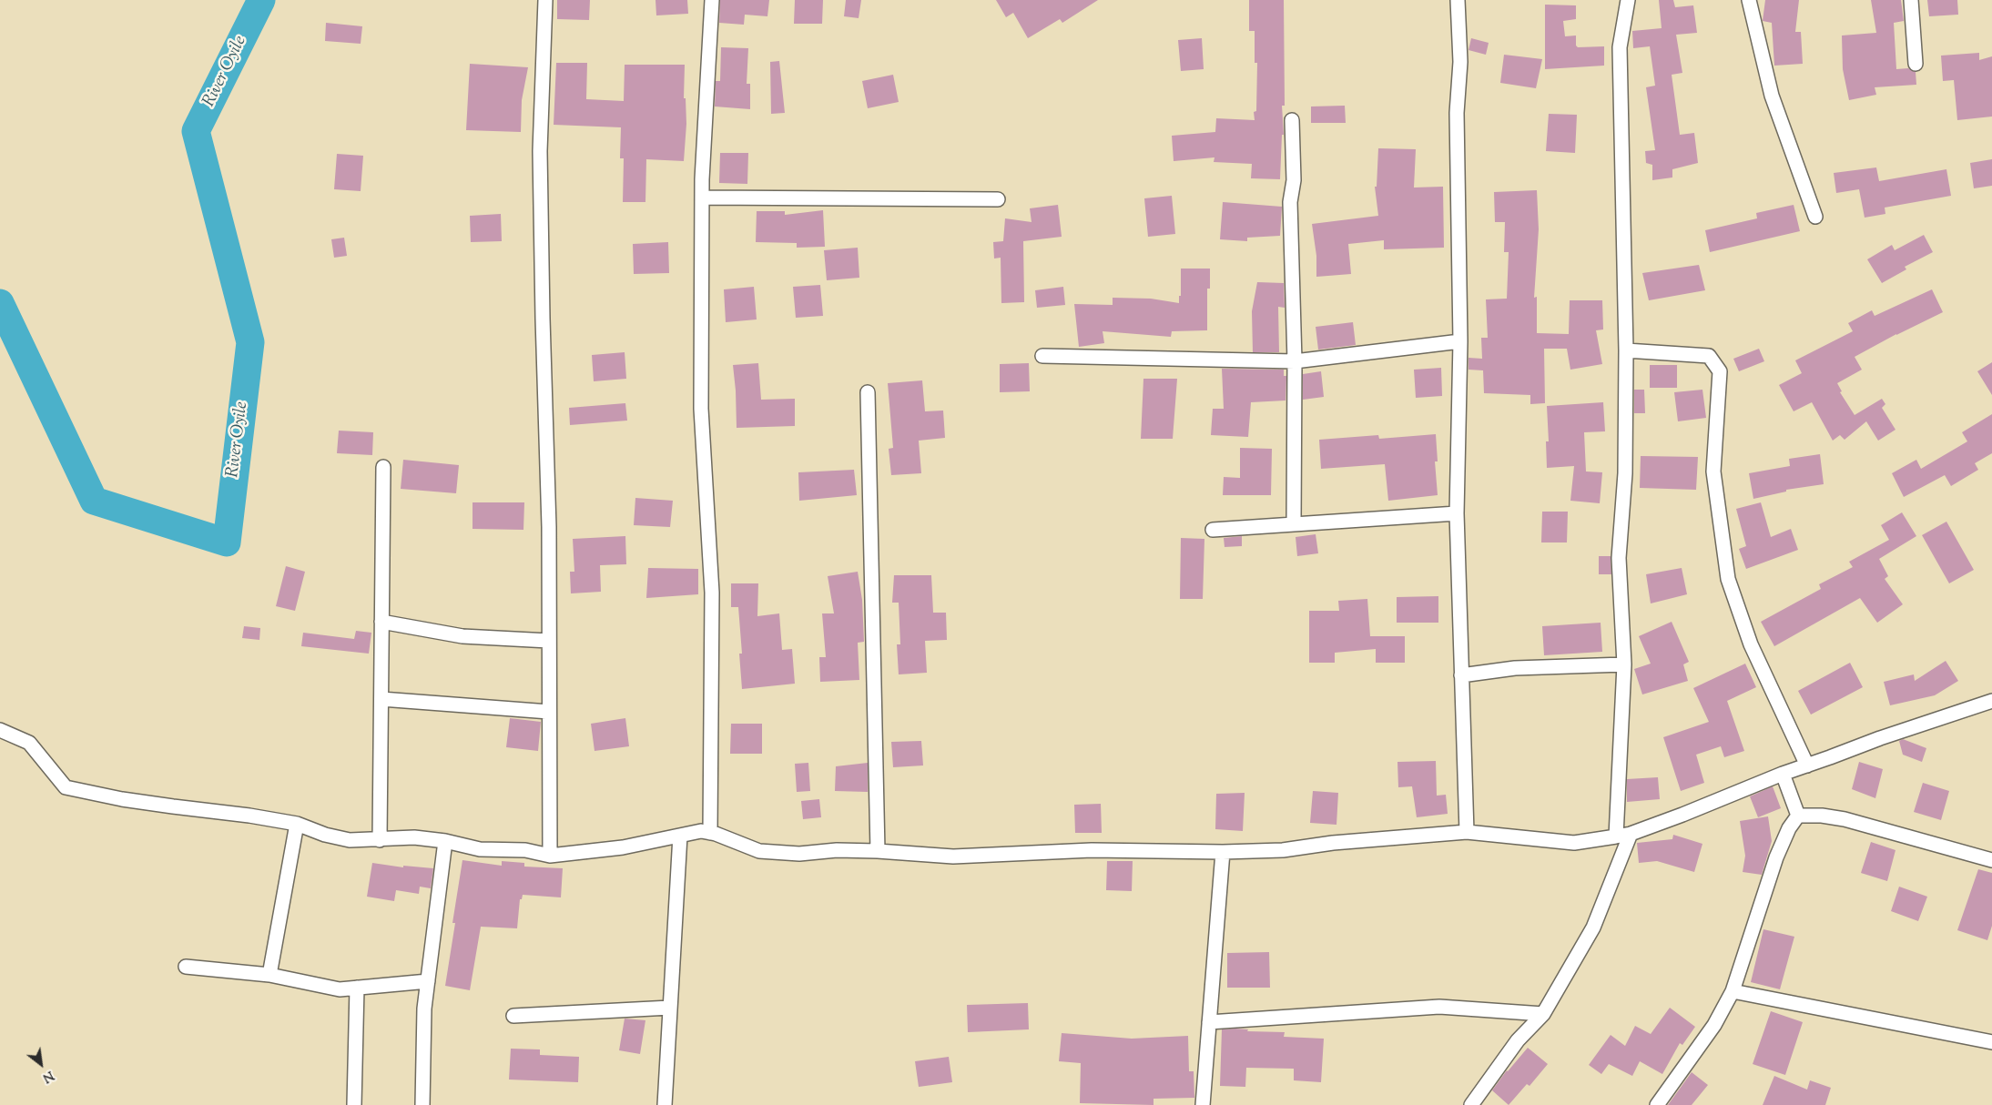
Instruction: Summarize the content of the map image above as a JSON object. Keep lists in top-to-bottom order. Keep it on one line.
{"water":["River Oyile"],"north":"bottom right"}
